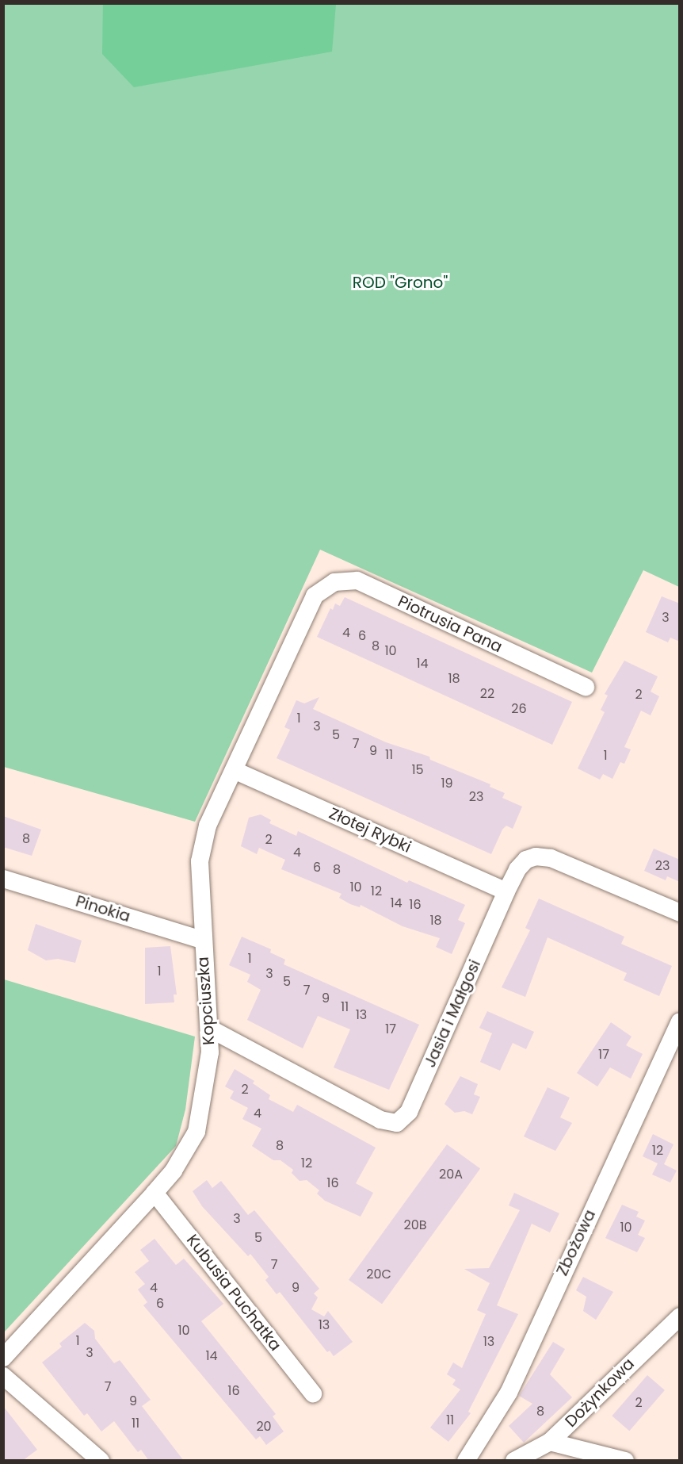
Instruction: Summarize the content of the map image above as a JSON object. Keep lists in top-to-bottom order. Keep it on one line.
{"streets":{"street":["Piotrusia Pana","Złotej Rybki","Pinokia","Kopciuszka","Jasia i Małgosi","Zbożowa","Kubusia Puchatka","Dożynkowa"]},"crossings":[["Piotrusia Pana","Kopciuszka"],["Złotej Rybki","Kopciuszka"],["Złotej Rybki","Jasia i Małgosi"],["Pinokia","Kopciuszka"],["Kopciuszka","Jasia i Małgosi"],["Kopciuszka","Kubusia Puchatka"]],"parks":["ROD \"Grono\""],"house_numbers":["3","4","6","8","10","14","18","22","2","26","1","3","5","7","9","11","1","15","19","23","8","2","4","23","6","8","10","12","14","16","18","1","1","3","5","7","9","11","13","17","17","2","4","8","12","12","20A","16","3","20B","10","5","7","20C","4","9","6","13","10","1","13","3","14","7","16","9","2","8","11","11","20"]}
